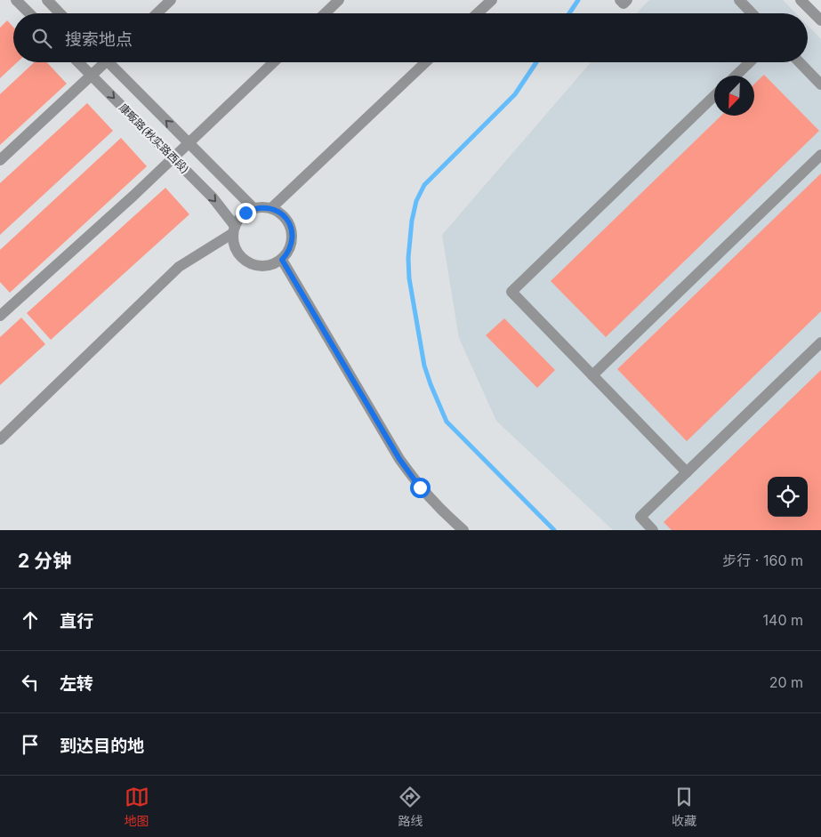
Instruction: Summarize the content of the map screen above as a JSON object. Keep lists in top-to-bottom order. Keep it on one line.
{"streets":{"street":["康畈路(秋实路西段)"]},"north":"bottom left","page":{"search":"搜索地点","heading":["2 分钟","步行 · 160 m"],"list":[["直行","140 m"],["左转","20 m"],"到达目的地"],"nav":["地图","路线","收藏"]}}
